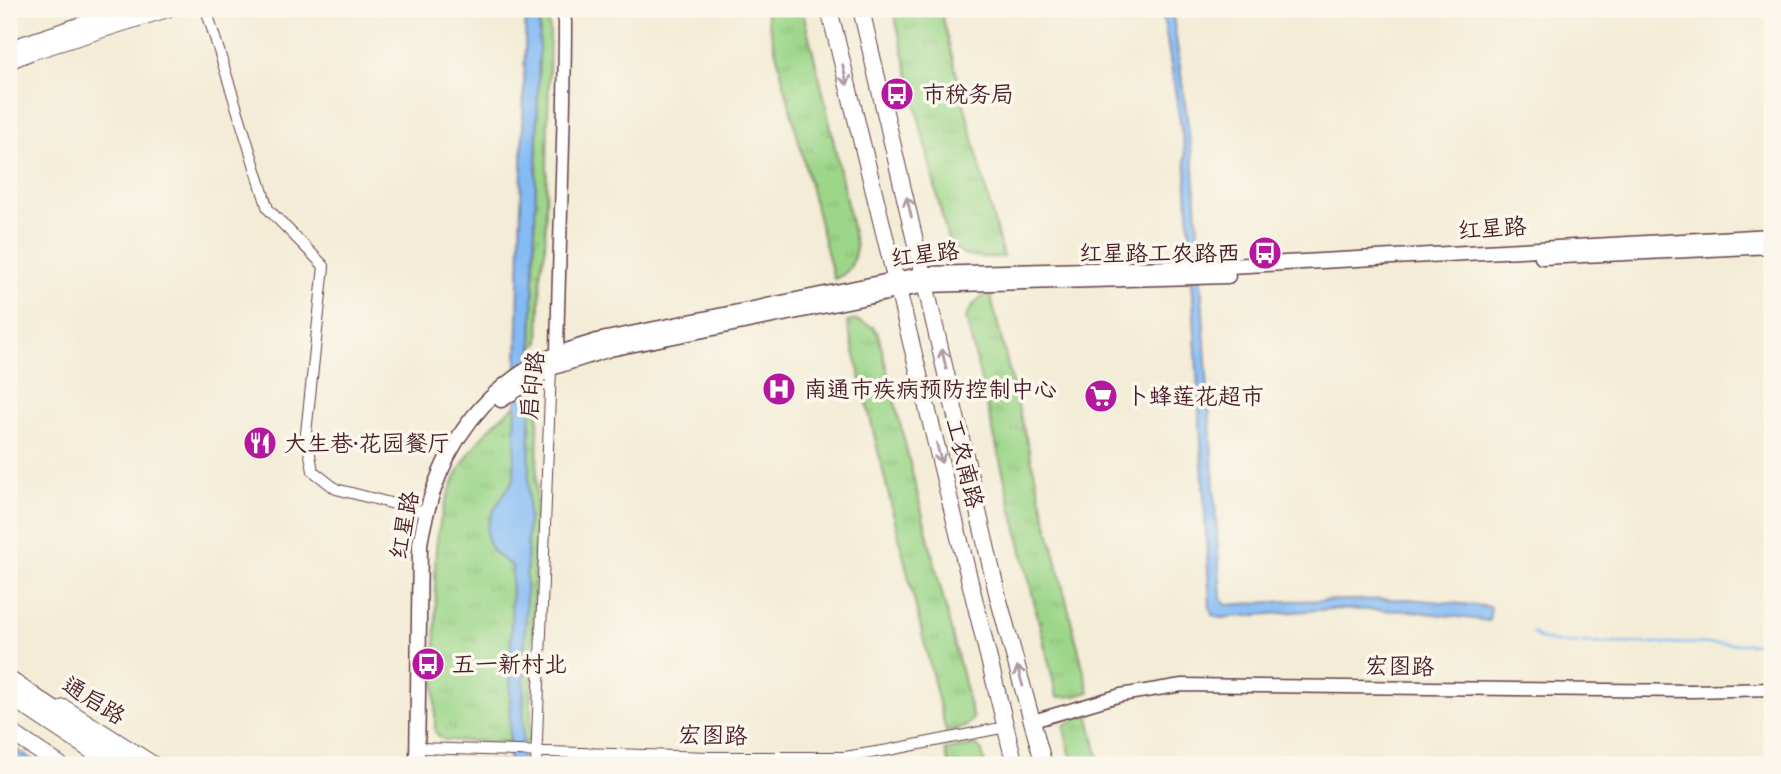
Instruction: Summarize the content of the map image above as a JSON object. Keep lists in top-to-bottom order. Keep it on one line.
{"streets":{"main road":["红星路","工农南路","通启路"],"street":["启印路","宏图路"]},"crossings":[["红星路","启印路"],["红星路","工农南路"],["红星路","宏图路"],["启印路","宏图路"],["工农南路","宏图路"]],"places":{"bus stop":["市税务局","红星路工农路西","五一新村北"],"hospital":["南通市疾病预防控制中心"],"supermarket":["卜蜂莲花超市"],"restaurant":["大生巷·花园餐厅"]}}
